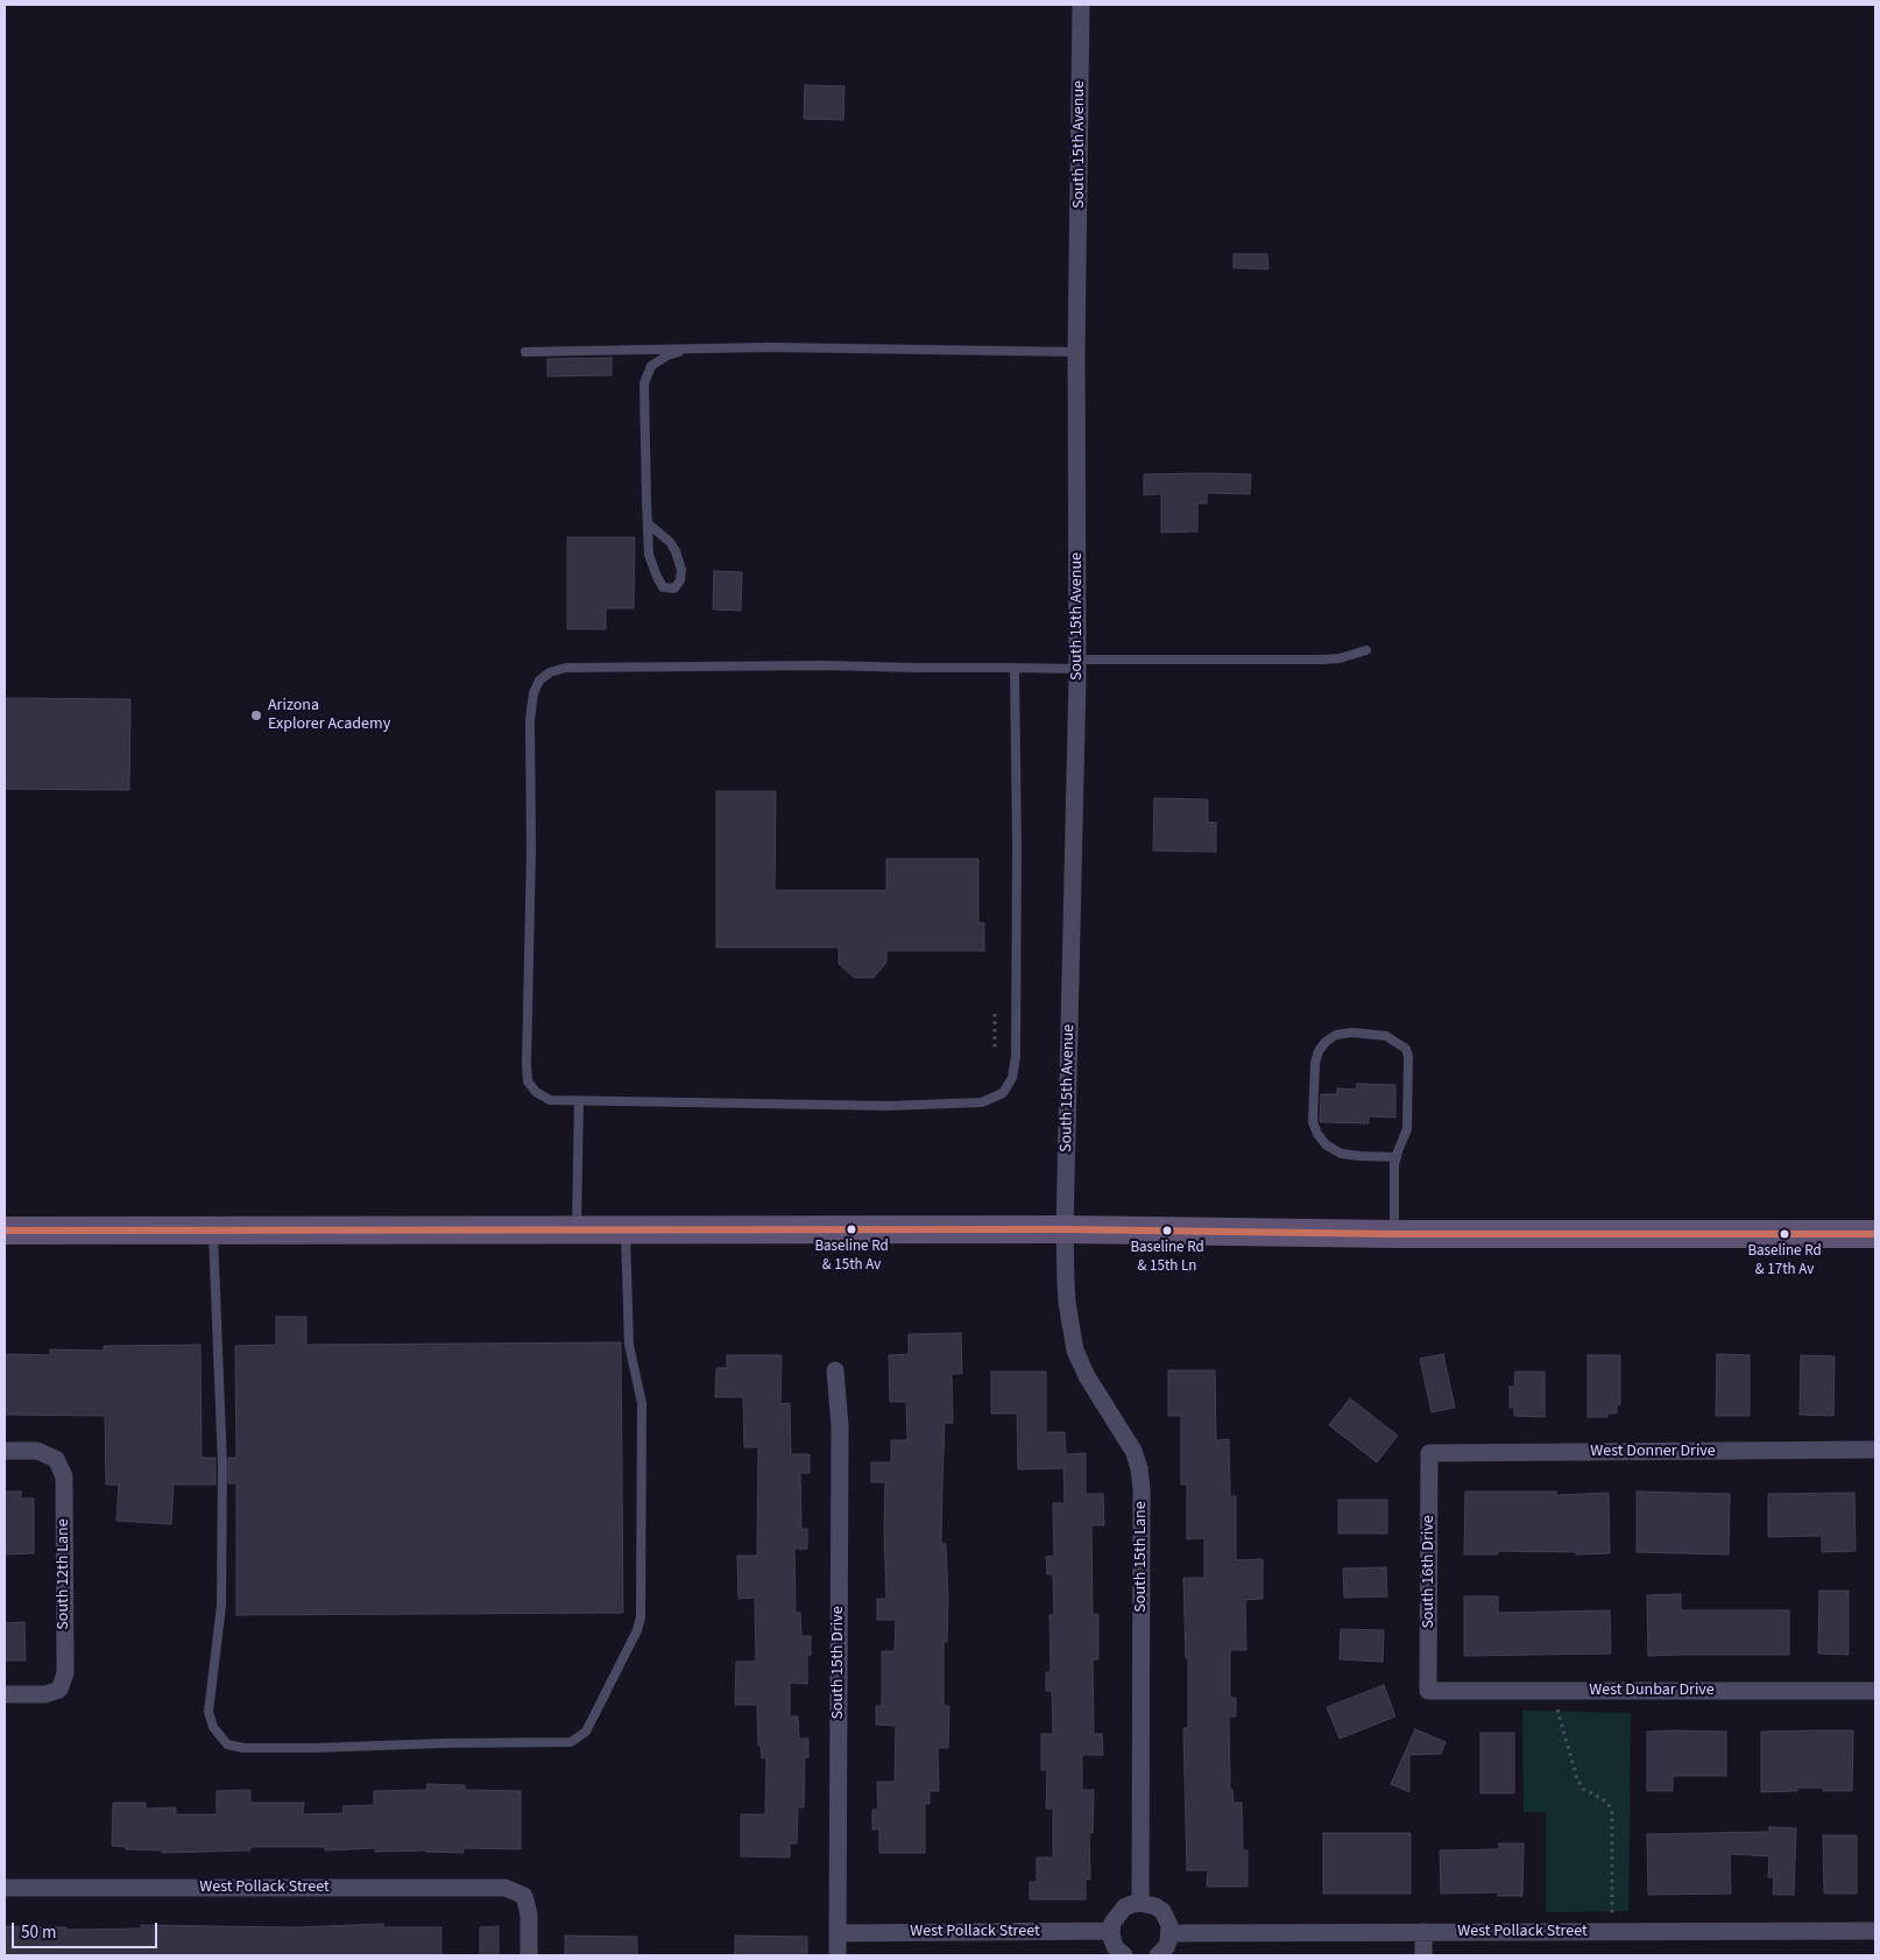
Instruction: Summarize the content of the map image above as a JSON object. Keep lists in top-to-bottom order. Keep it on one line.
{"streets":{"street":["South 15th Avenue","West Donner Drive","South 15th Lane","South 16th Drive","South 12th Lane","South 15th Drive","West Dunbar Drive","West Pollack Street"]},"crossings":[["South 15th Avenue","South 15th Lane"],["West Donner Drive","South 16th Drive"],["South 16th Drive","West Dunbar Drive"],["South 15th Drive","West Pollack Street"]],"places":["Arizona Explorer Academy","Baseline Rd & 15th Av","Baseline Rd & 15th Ln","Baseline Rd & 17th Av"],"scale_bar":"50 m"}
